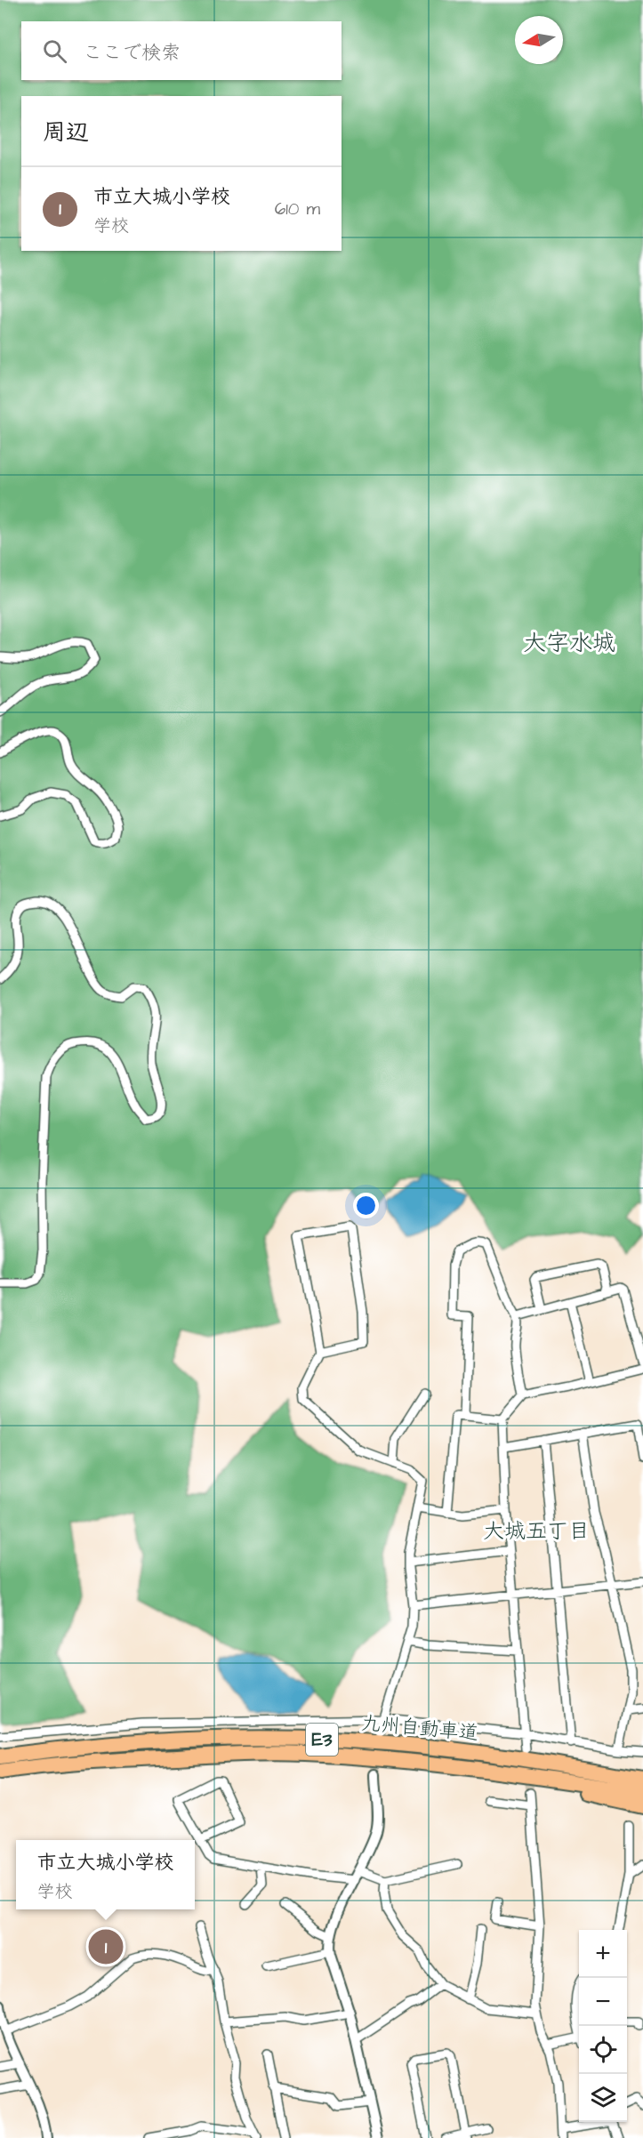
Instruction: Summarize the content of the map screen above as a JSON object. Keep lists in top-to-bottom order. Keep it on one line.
{"streets":{"highway":["九州自動車道","E3"]},"districts":["大字水城","大城五丁目"],"north":"left","page":{"search":"ここで検索","heading":"周辺","list":[{"mark":"1","name":"市立大城小学校","note":"学校","value":"610 m"}],"popup":["市立大城小学校","学校"],"pins":"1","map_buttons":["+","−"]}}
